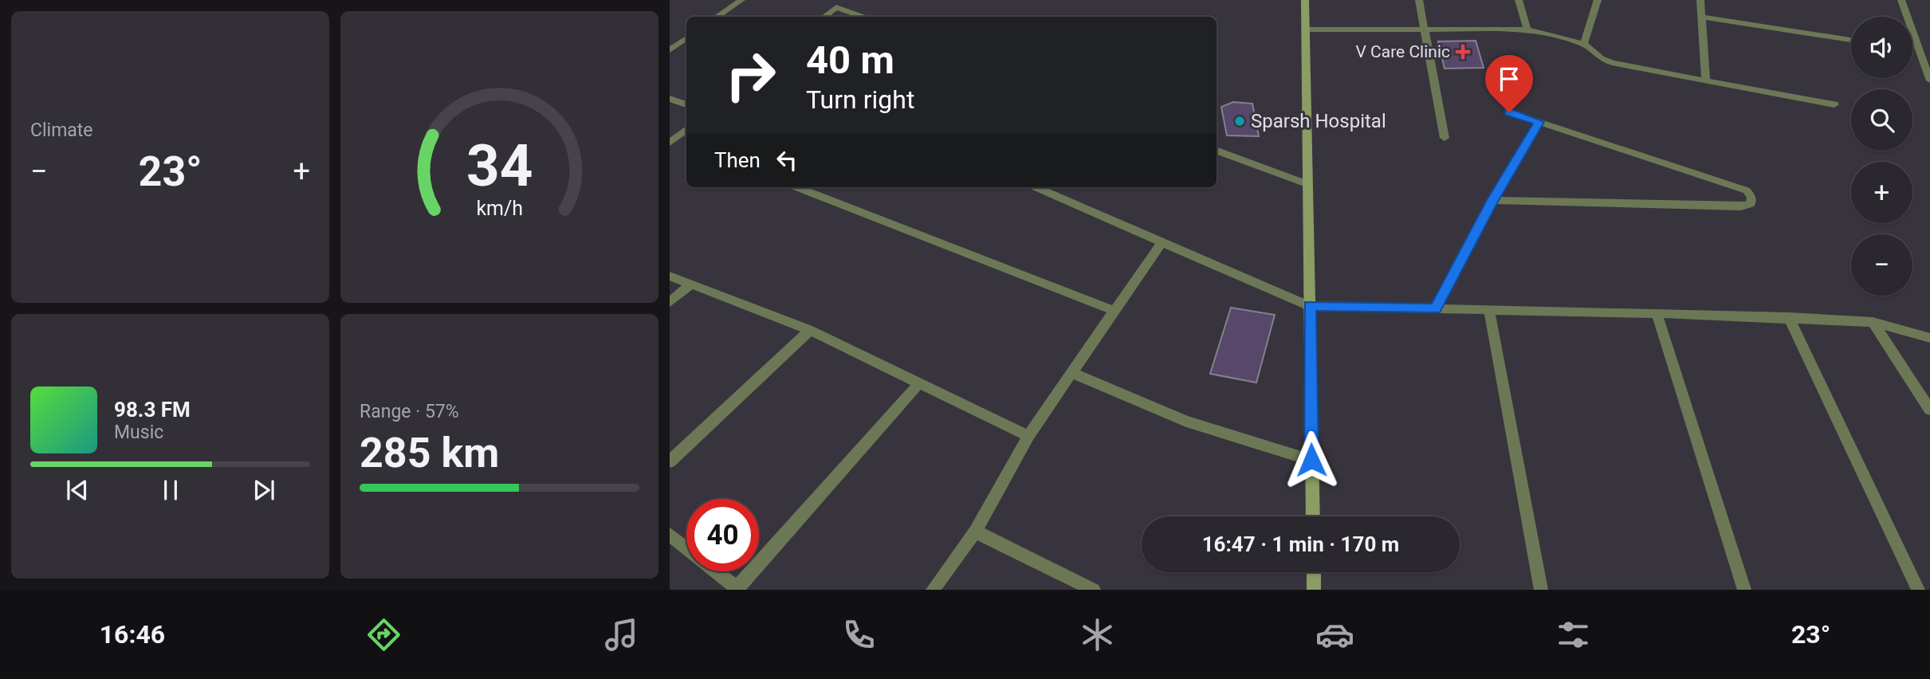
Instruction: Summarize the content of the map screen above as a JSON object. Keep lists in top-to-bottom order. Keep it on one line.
{"places":{"health":["V Care Clinic"],"other":["Sparsh Hospital"]},"page":{"tile":["Climate",["Range · 57%","285 km"]],"map_buttons":["+","−"],"turn":["40 m","Turn right"],"then":"Then","heat":["−","23°","+"],"song":["98.3 FM","Music"],"limit":"40","trip":"16:47 · 1 min · 170 m","tabs":["16:46","23°"],"gauge":["34","km/h"]}}
